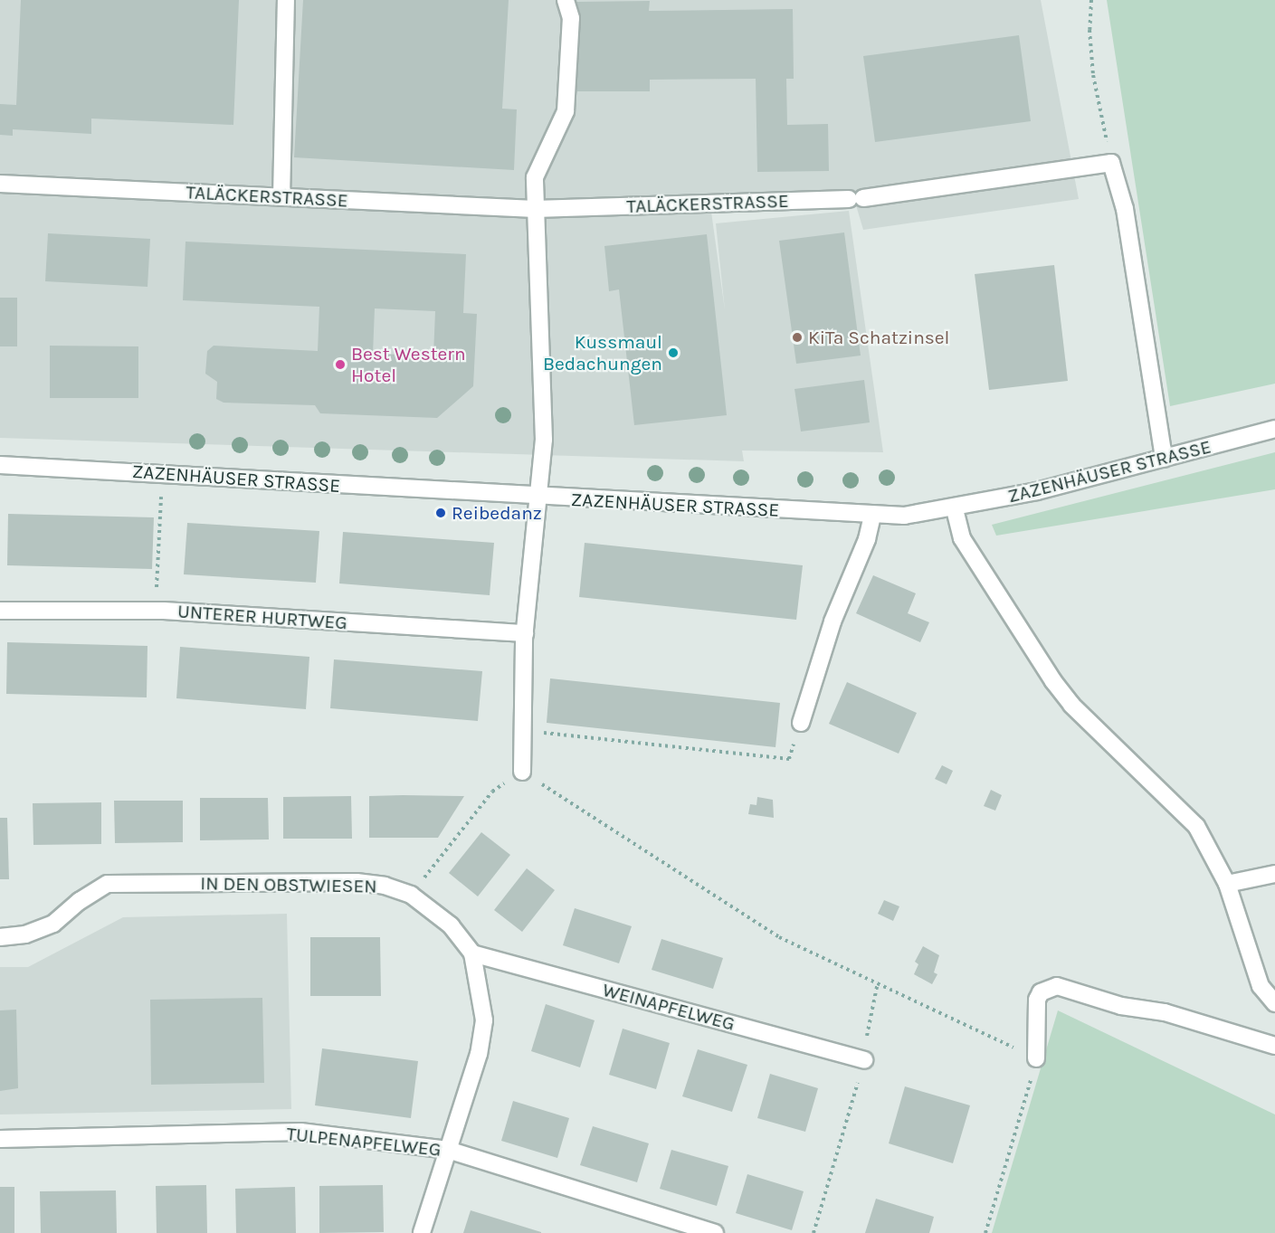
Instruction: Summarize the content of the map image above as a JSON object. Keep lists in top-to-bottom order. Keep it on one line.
{"streets":{"street":["TALÄCKERSTRASSE","ZAZENHÄUSER STRASSE","UNTERER HURTWEG","IN DEN OBSTWIESEN","WEINAPFELWEG","TULPENAPFELWEG"]},"crossings":[["IN DEN OBSTWIESEN","WEINAPFELWEG"],["IN DEN OBSTWIESEN","TULPENAPFELWEG"]],"places":["KiTa Schatzinsel","Kussmaul Bedachungen","Best Western Hotel","Reibedanz"]}
